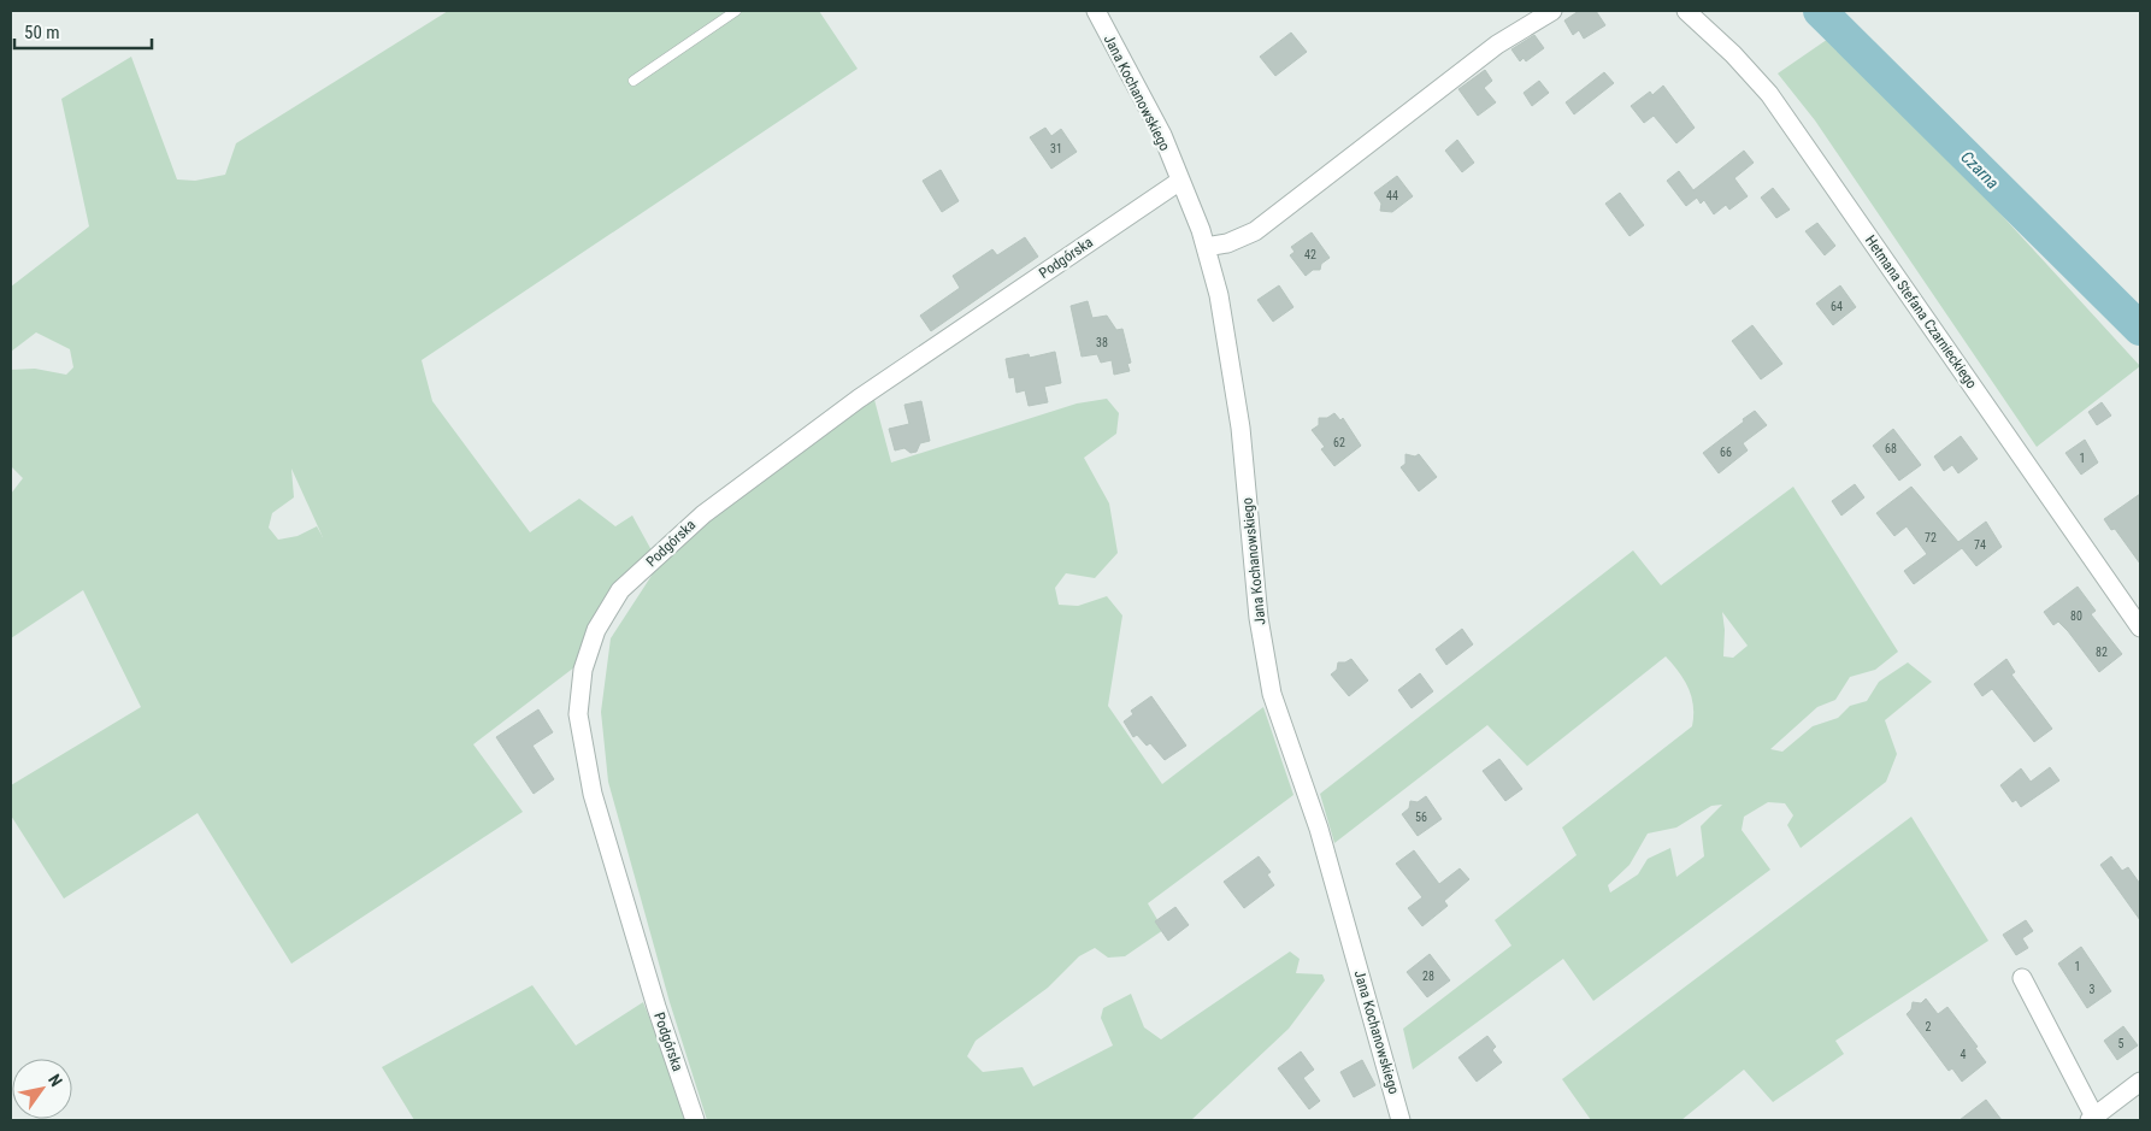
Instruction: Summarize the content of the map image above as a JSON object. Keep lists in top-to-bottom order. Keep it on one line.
{"streets":{"street":["Jana Kochanowskiego","Podgórska","Hetmana Stefana Czarnieckiego"]},"crossings":[["Jana Kochanowskiego","Podgórska"]],"water":["Czarna"],"house_numbers":["31","44","42","64","38","62","68","66","1","72","74","80","82","56","1","28","3","2","5","4"],"scale_bar":"50 m","north":"top right"}
